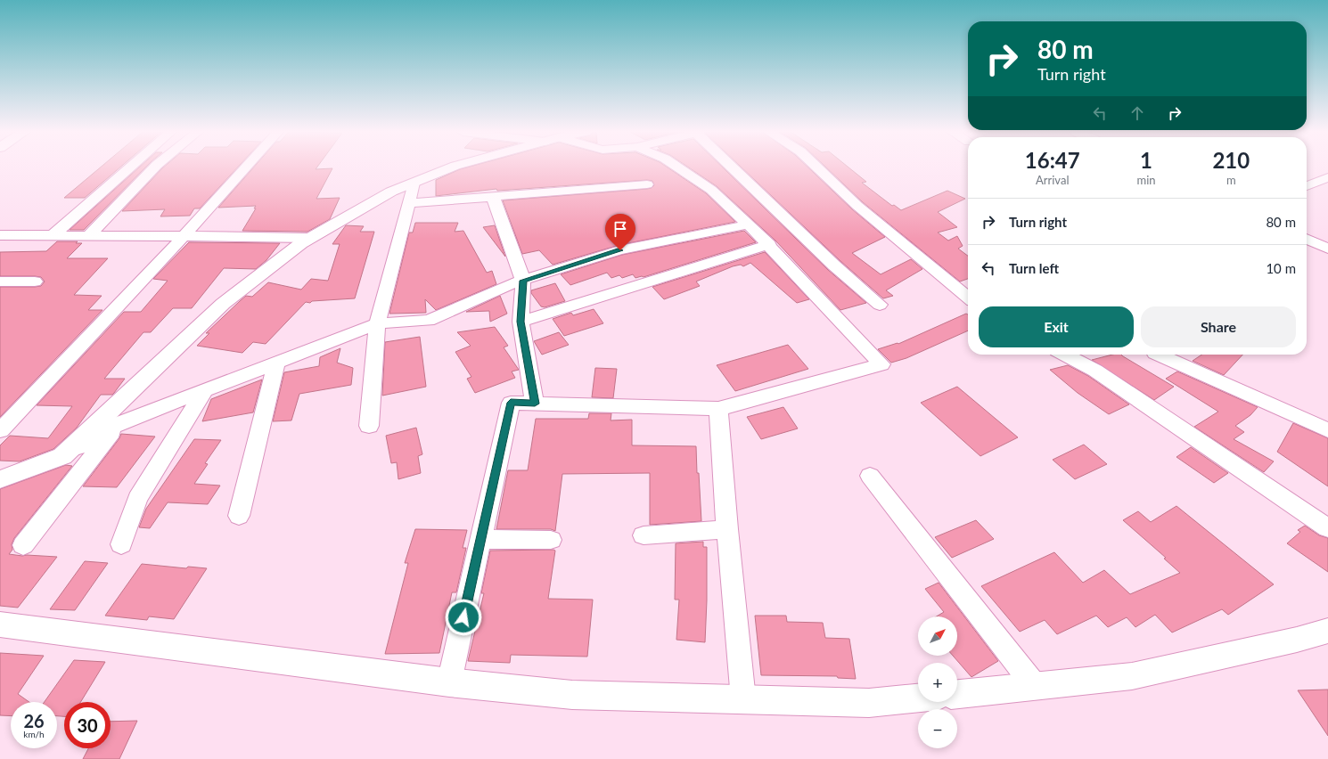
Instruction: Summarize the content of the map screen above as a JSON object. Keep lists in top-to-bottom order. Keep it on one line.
{"north":"top right","page":{"turn":["80 m","Turn right"],"eta":["16:47","Arrival","1","min","210","m"],"list":[{"name":"Turn right","value":"80 m"},{"name":"Turn left","value":"10 m"}],"buttons":["Exit","Share"],"map_buttons":["+","−"],"speed":"26 km/h","limit":"30"}}
